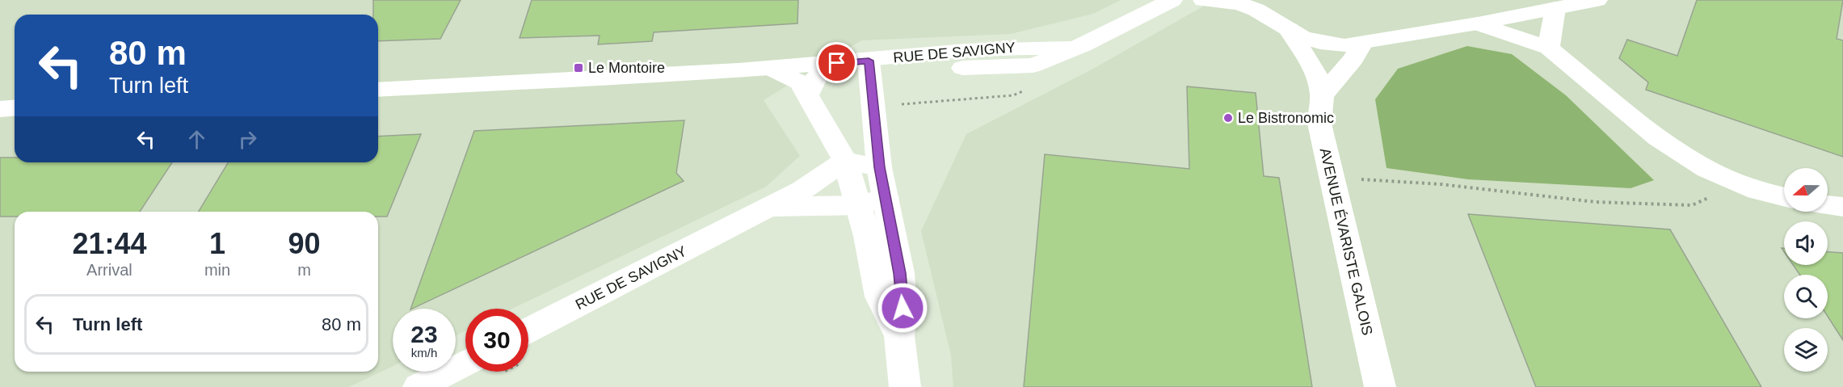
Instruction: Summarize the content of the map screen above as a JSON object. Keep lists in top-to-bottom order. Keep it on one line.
{"streets":{"street":["RUE DE SAVIGNY","AVENUE ÉVARISTE GALOIS"]},"places":{"transit":["Le Montoire"],"other":["Le Bistronomic"]},"north":"left","page":{"turn":["80 m","Turn left"],"eta":["21:44","Arrival","1","min","90","m"],"list":[{"name":"Turn left","value":"80 m"}],"speed":"23 km/h","limit":"30"}}
